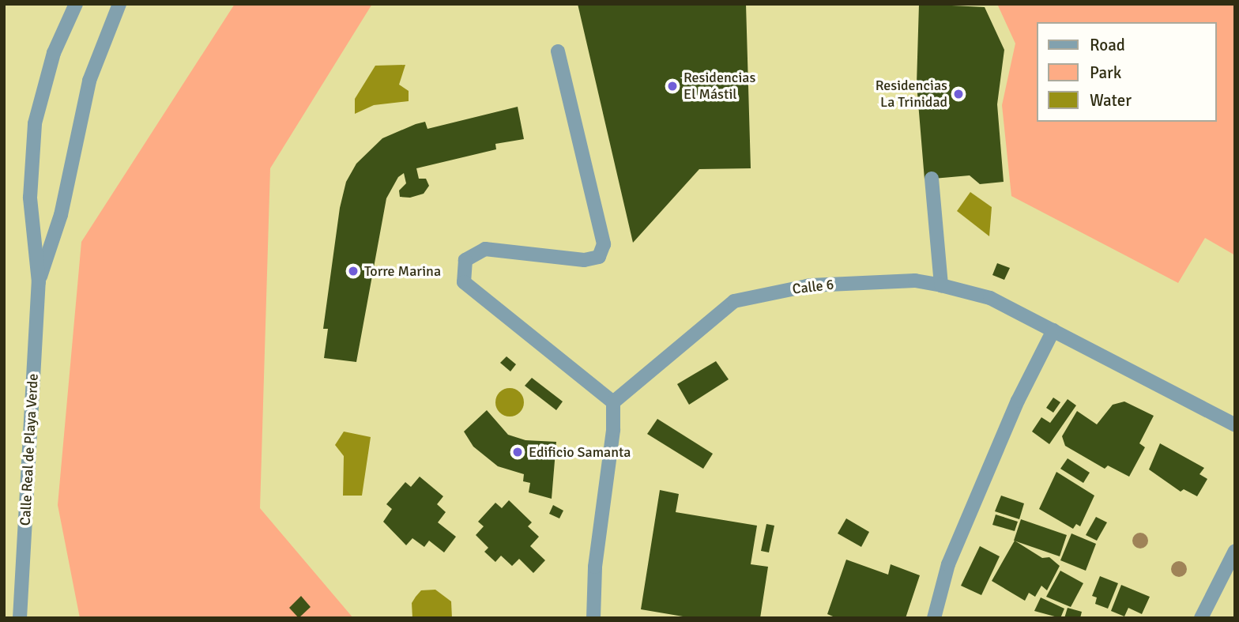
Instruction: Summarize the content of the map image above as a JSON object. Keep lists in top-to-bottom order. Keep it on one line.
{"streets":{"street":["Calle 6","Calle Real de Playa Verde"]},"places":["Residencias El Mástil","Residencias La Trinidad","Torre Marina","Edificio Samanta"],"legend":["Road","Park","Water"]}
